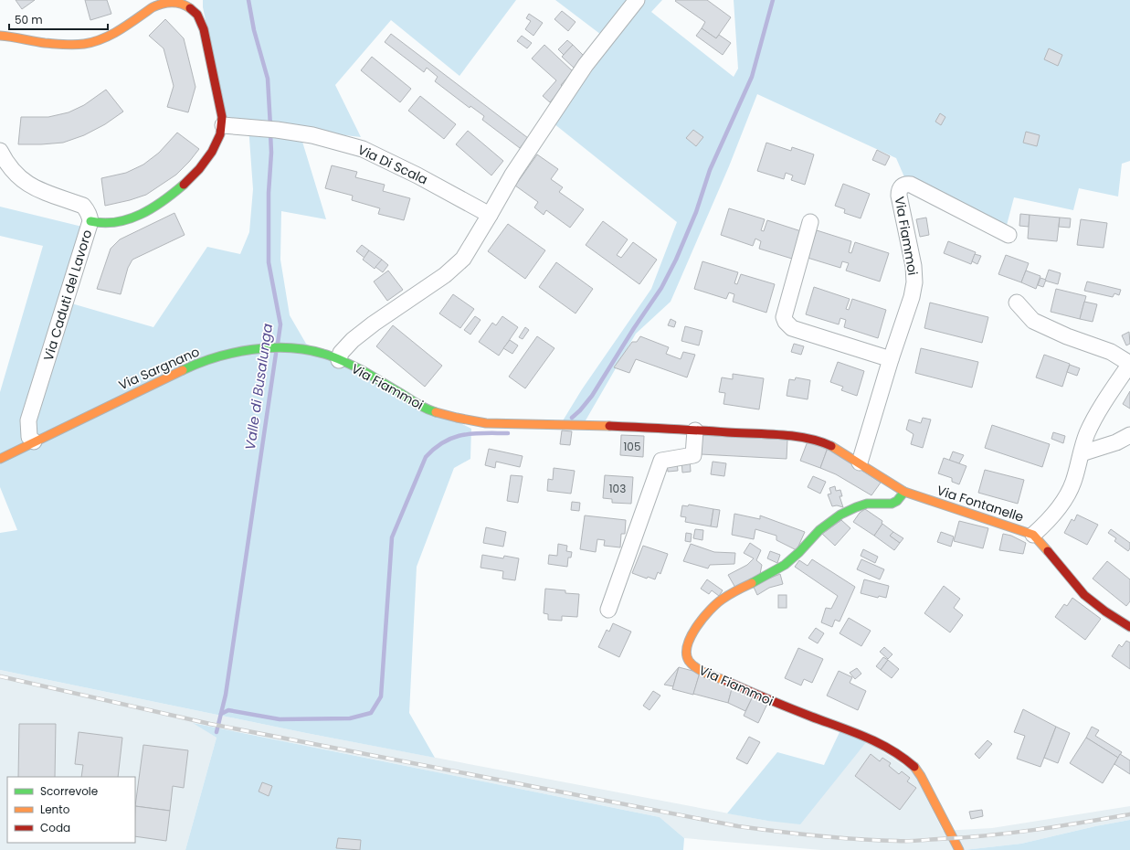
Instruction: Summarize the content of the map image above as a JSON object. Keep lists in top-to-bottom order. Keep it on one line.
{"streets":{"street":["Via Di Scala","Via Fiammoi","Via Caduti del Lavoro","Via Sargnano","Via Fontanelle"]},"crossings":[["Via Di Scala","Via Fiammoi"],["Via Fiammoi","Via Sargnano"],["Via Fiammoi","Via Fontanelle"],["Via Caduti del Lavoro","Via Sargnano"]],"water":["Valle di Busalunga"],"house_numbers":["105","103"],"legend":["Scorrevole","Lento","Coda"],"scale_bar":"50 m"}
